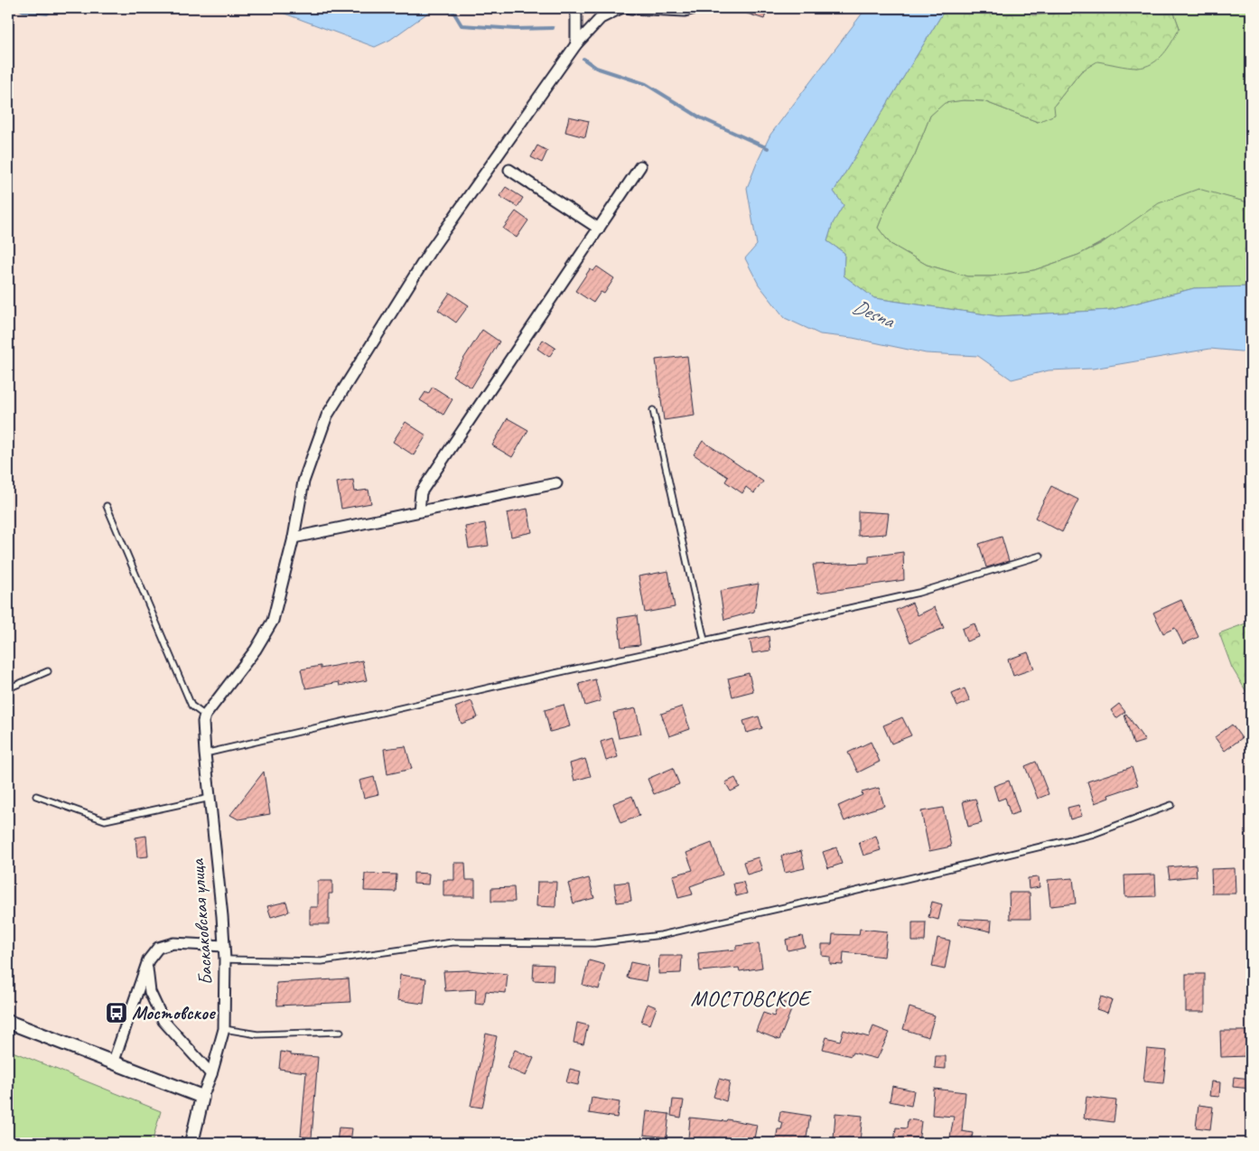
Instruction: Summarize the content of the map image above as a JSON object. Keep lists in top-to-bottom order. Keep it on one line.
{"streets":{"street":["Баскаковская улица"]},"districts":["МОСТОВСКОЕ"],"water":["Desna"],"places":{"bus stop":["Мостовское"]}}
